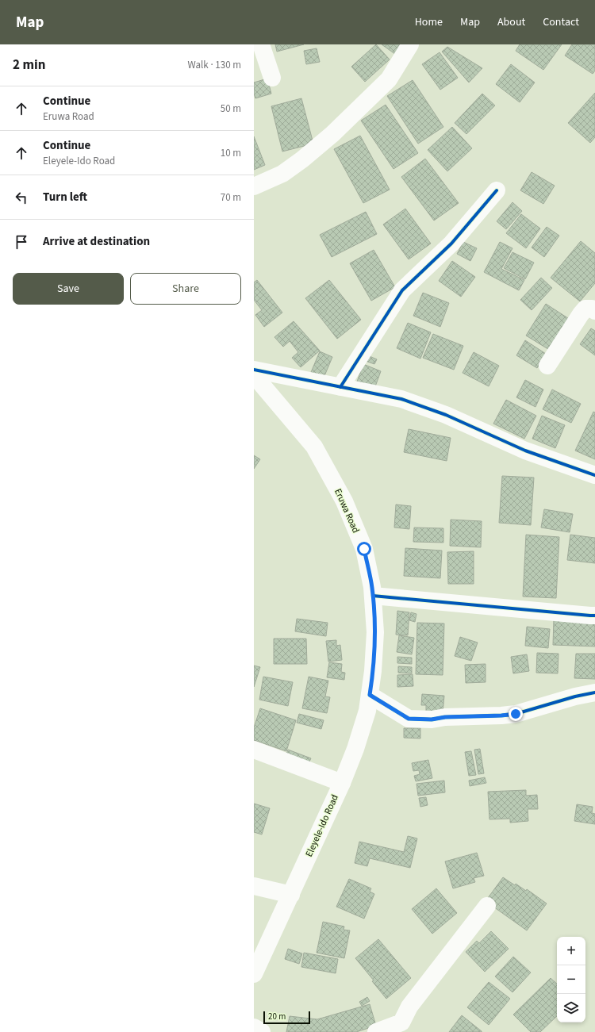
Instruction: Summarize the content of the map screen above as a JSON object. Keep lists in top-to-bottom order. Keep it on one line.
{"streets":{"street":["Eruwa Road","Eleyele-Ido Road"]},"crossings":[["Eruwa Road","Eleyele-Ido Road"]],"scale_bar":"20 m","page":{"header":"Map","nav":["Home","Map","About","Contact"],"heading":["2 min","Walk · 130 m"],"list":[["Continue","Eruwa Road","50 m"],["Continue","Eleyele-Ido Road","10 m"],["Turn left","70 m"],"Arrive at destination"],"buttons":["Save","Share"],"map_buttons":["+","−"],"scale":"20 m"}}
